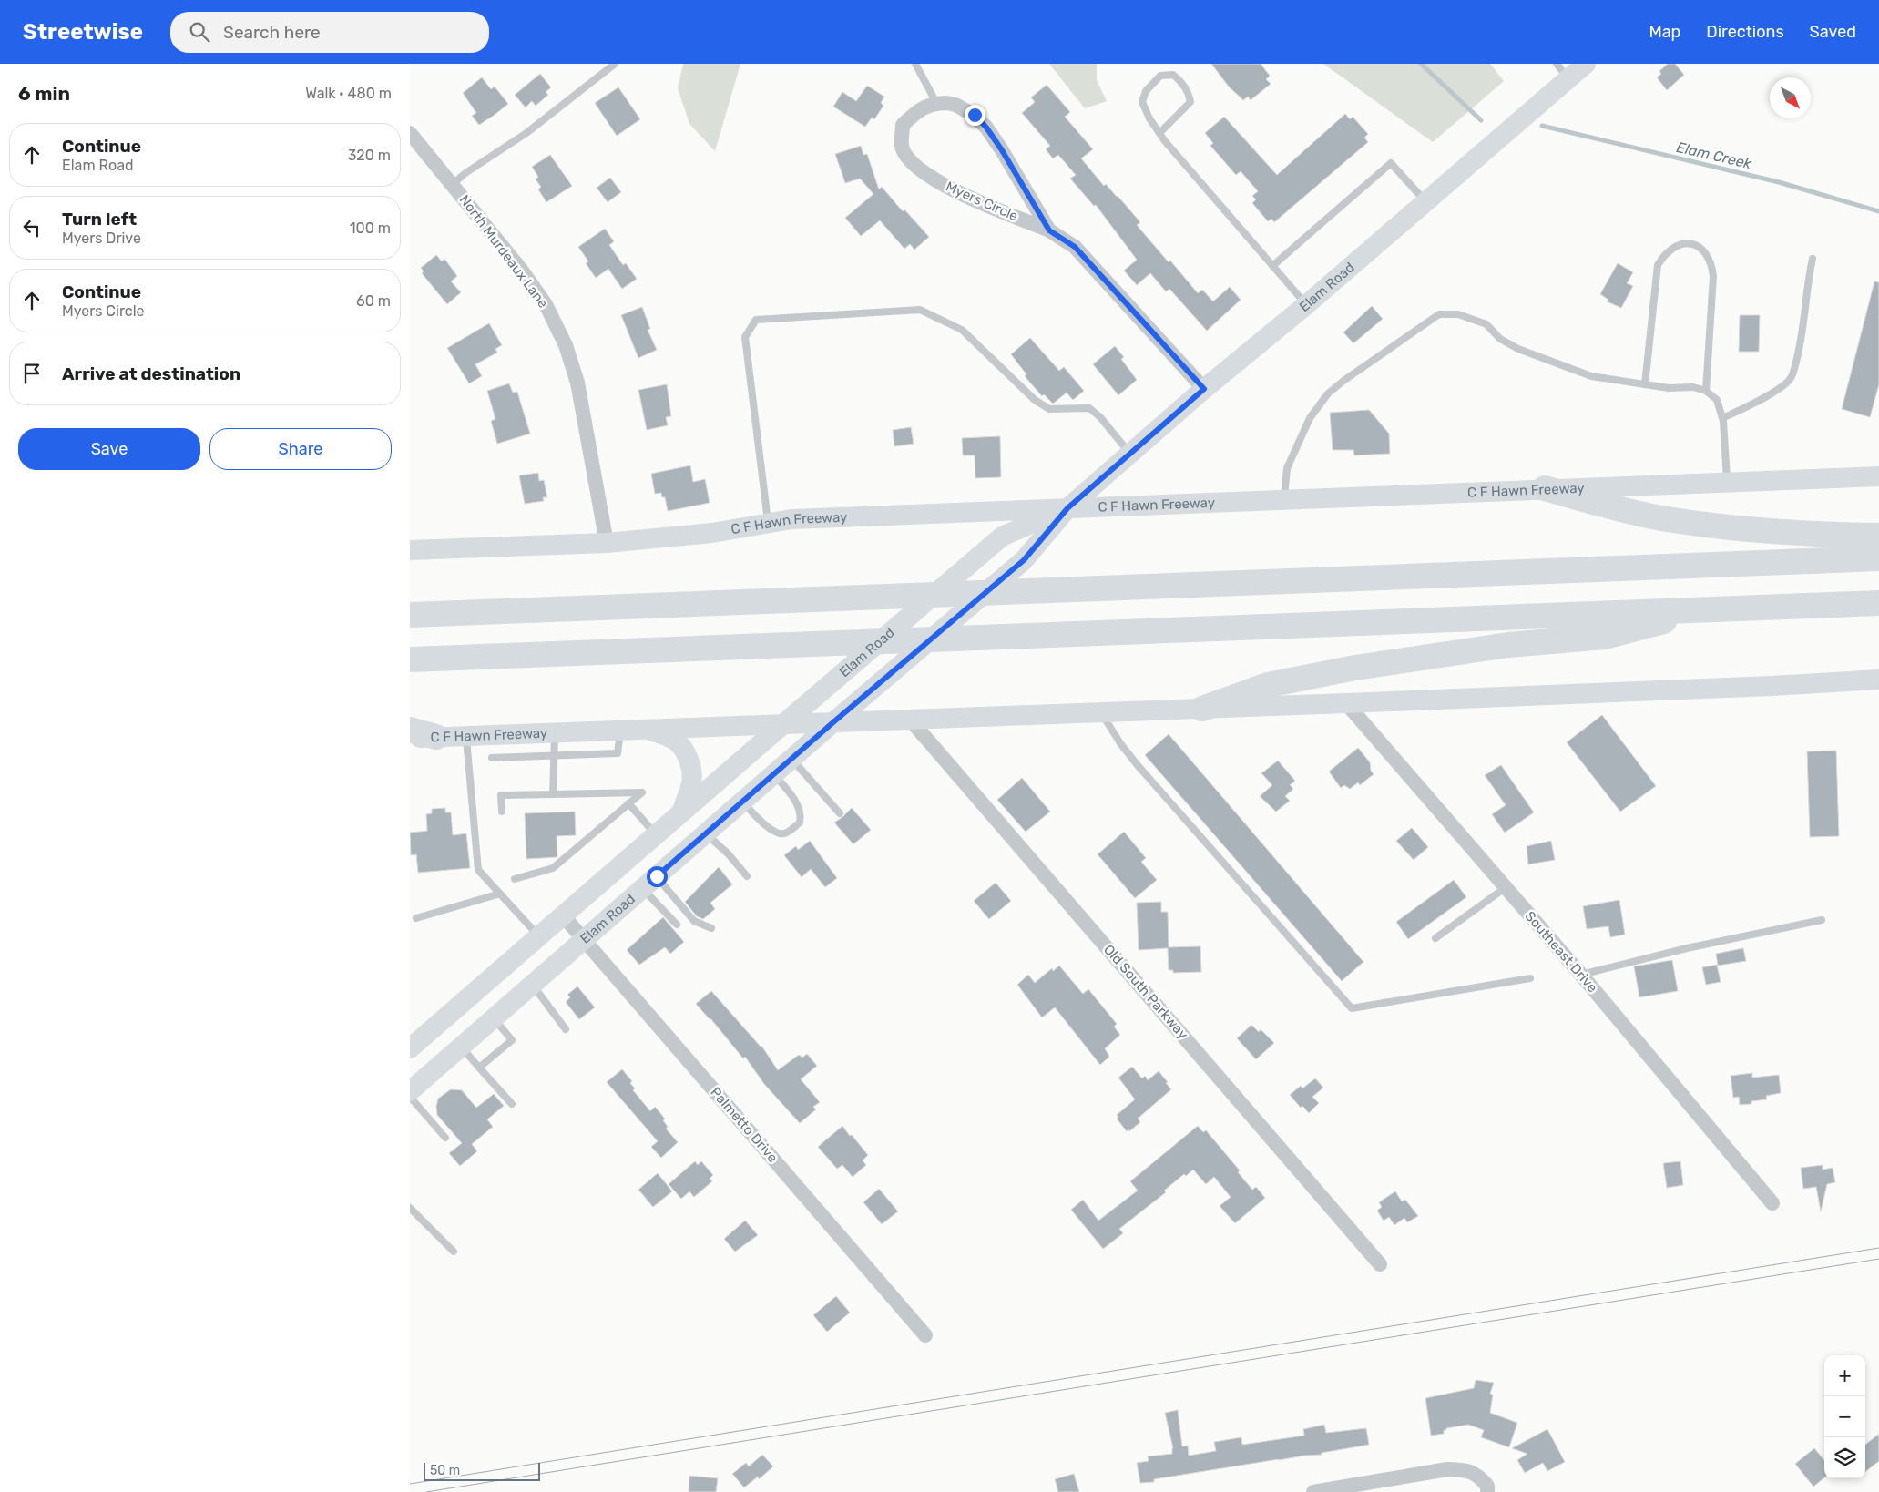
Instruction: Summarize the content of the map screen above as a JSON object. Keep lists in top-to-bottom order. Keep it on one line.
{"streets":{"main road":["Elam Road","C F Hawn Freeway"],"street":["Myers Circle","North Murdeaux Lane","Southeast Drive","Old South Parkway","Palmetto Drive"]},"crossings":[["North Murdeaux Lane","C F Hawn Freeway"],["Elam Road","C F Hawn Freeway"],["Elam Road","Palmetto Drive"],["C F Hawn Freeway","Southeast Drive"],["C F Hawn Freeway","Old South Parkway"]],"water":["Elam Creek"],"scale_bar":"50 m","north":"bottom right","page":{"header":"Streetwise","search":"Search here","nav":["Map","Directions","Saved"],"heading":["6 min","Walk · 480 m"],"list":[["Continue","Elam Road","320 m"],["Turn left","Myers Drive","100 m"],["Continue","Myers Circle","60 m"],"Arrive at destination"],"buttons":["Save","Share"],"map_buttons":["+","−"],"scale":"50 m"}}
